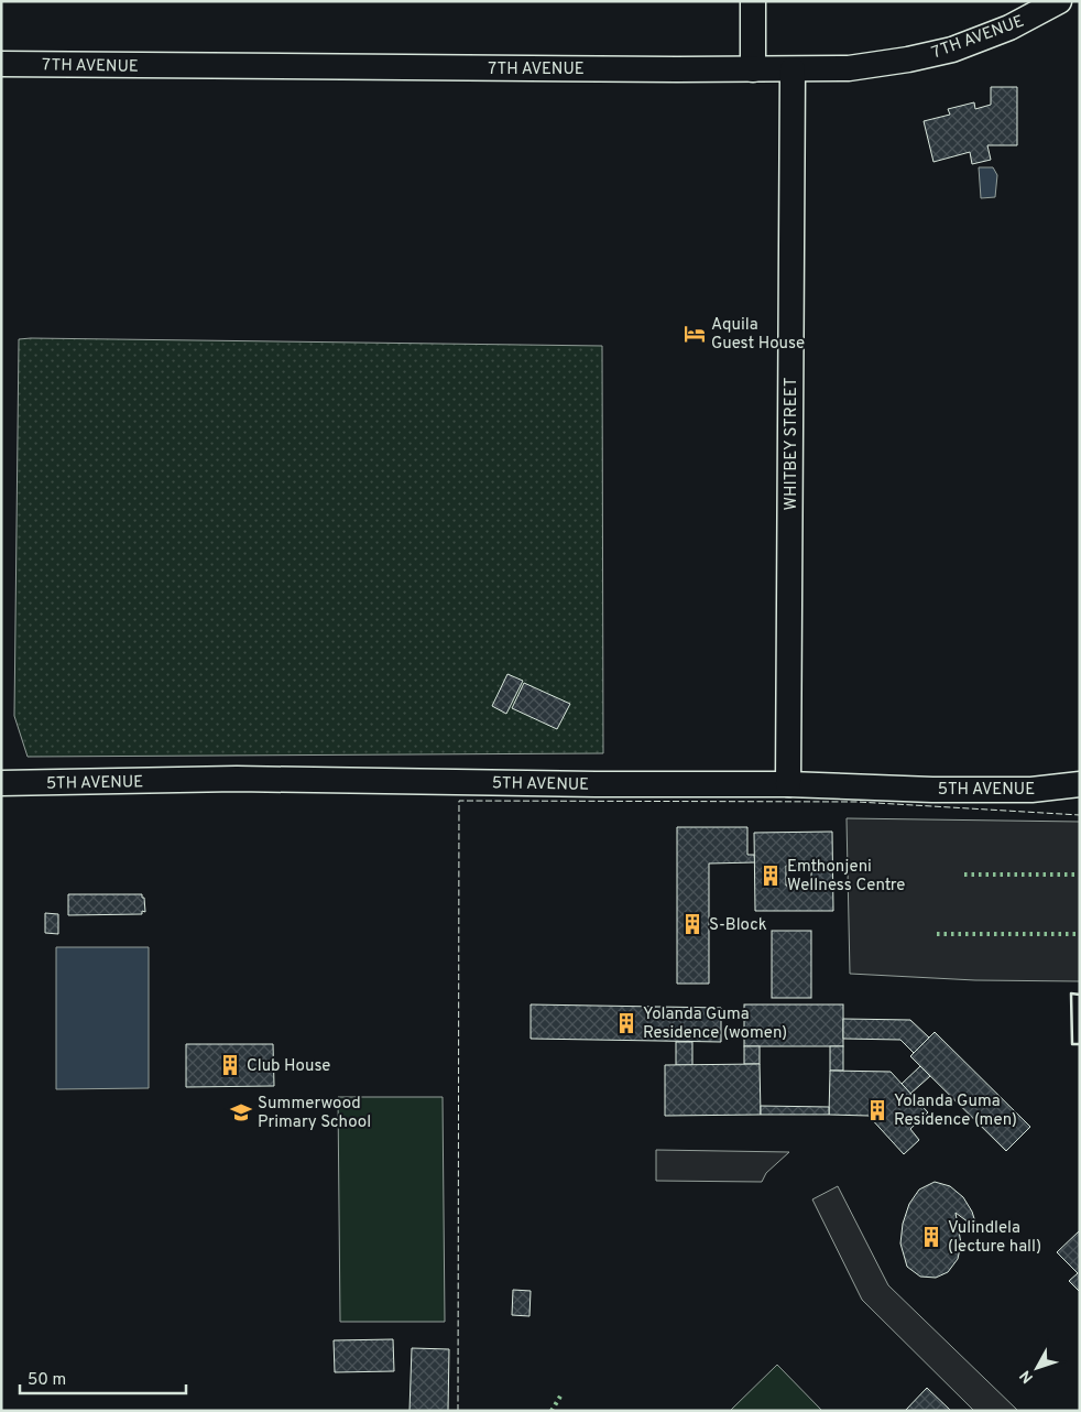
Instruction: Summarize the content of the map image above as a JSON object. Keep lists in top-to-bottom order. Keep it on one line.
{"streets":{"street":["7TH AVENUE","WHITBEY STREET","5TH AVENUE"]},"crossings":[["7TH AVENUE","WHITBEY STREET"],["WHITBEY STREET","5TH AVENUE"]],"places":{"hotel":["Aquila Guest House"],"building":["Emthonjeni Wellness Centre","S-Block","Yolanda Guma Residence (women)","Club House","Yolanda Guma Residence (men)","Vulindlela (lecture hall)"],"school or university":["Summerwood Primary School"]},"scale_bar":"50 m","north":"bottom left"}
